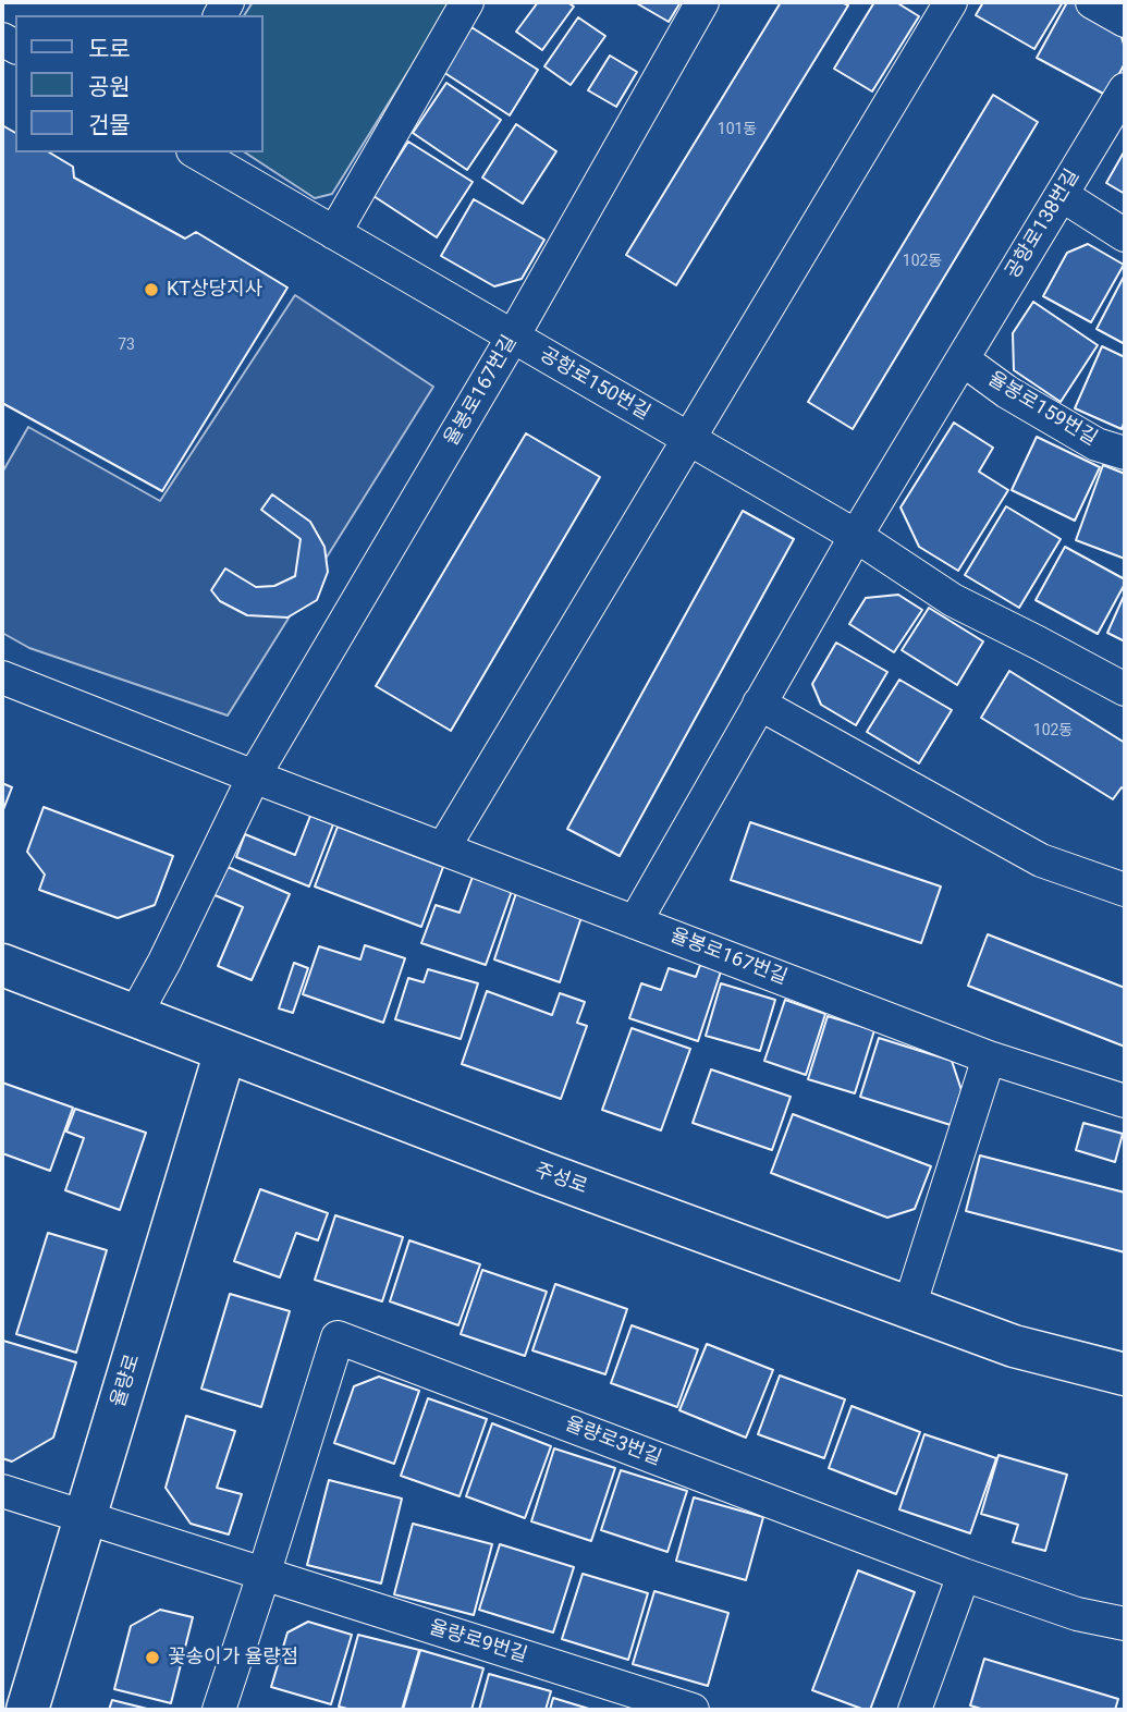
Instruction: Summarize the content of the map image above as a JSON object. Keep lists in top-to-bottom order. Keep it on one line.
{"streets":{"street":["공항로138번길","공항로150번길","율봉로167번길","율봉로159번길","주성로","율량로","율량로3번길","율량로9번길"]},"crossings":[["공항로138번길","율봉로159번길"],["공항로150번길","율봉로167번길"],["주성로","율량로"],["율량로","율량로9번길"],["율량로3번길","율량로9번길"]],"places":["KT상당지사","꽃송이가 율량점"],"house_numbers":["101동","102동","73","102동"],"legend":["도로","공원","건물"]}
